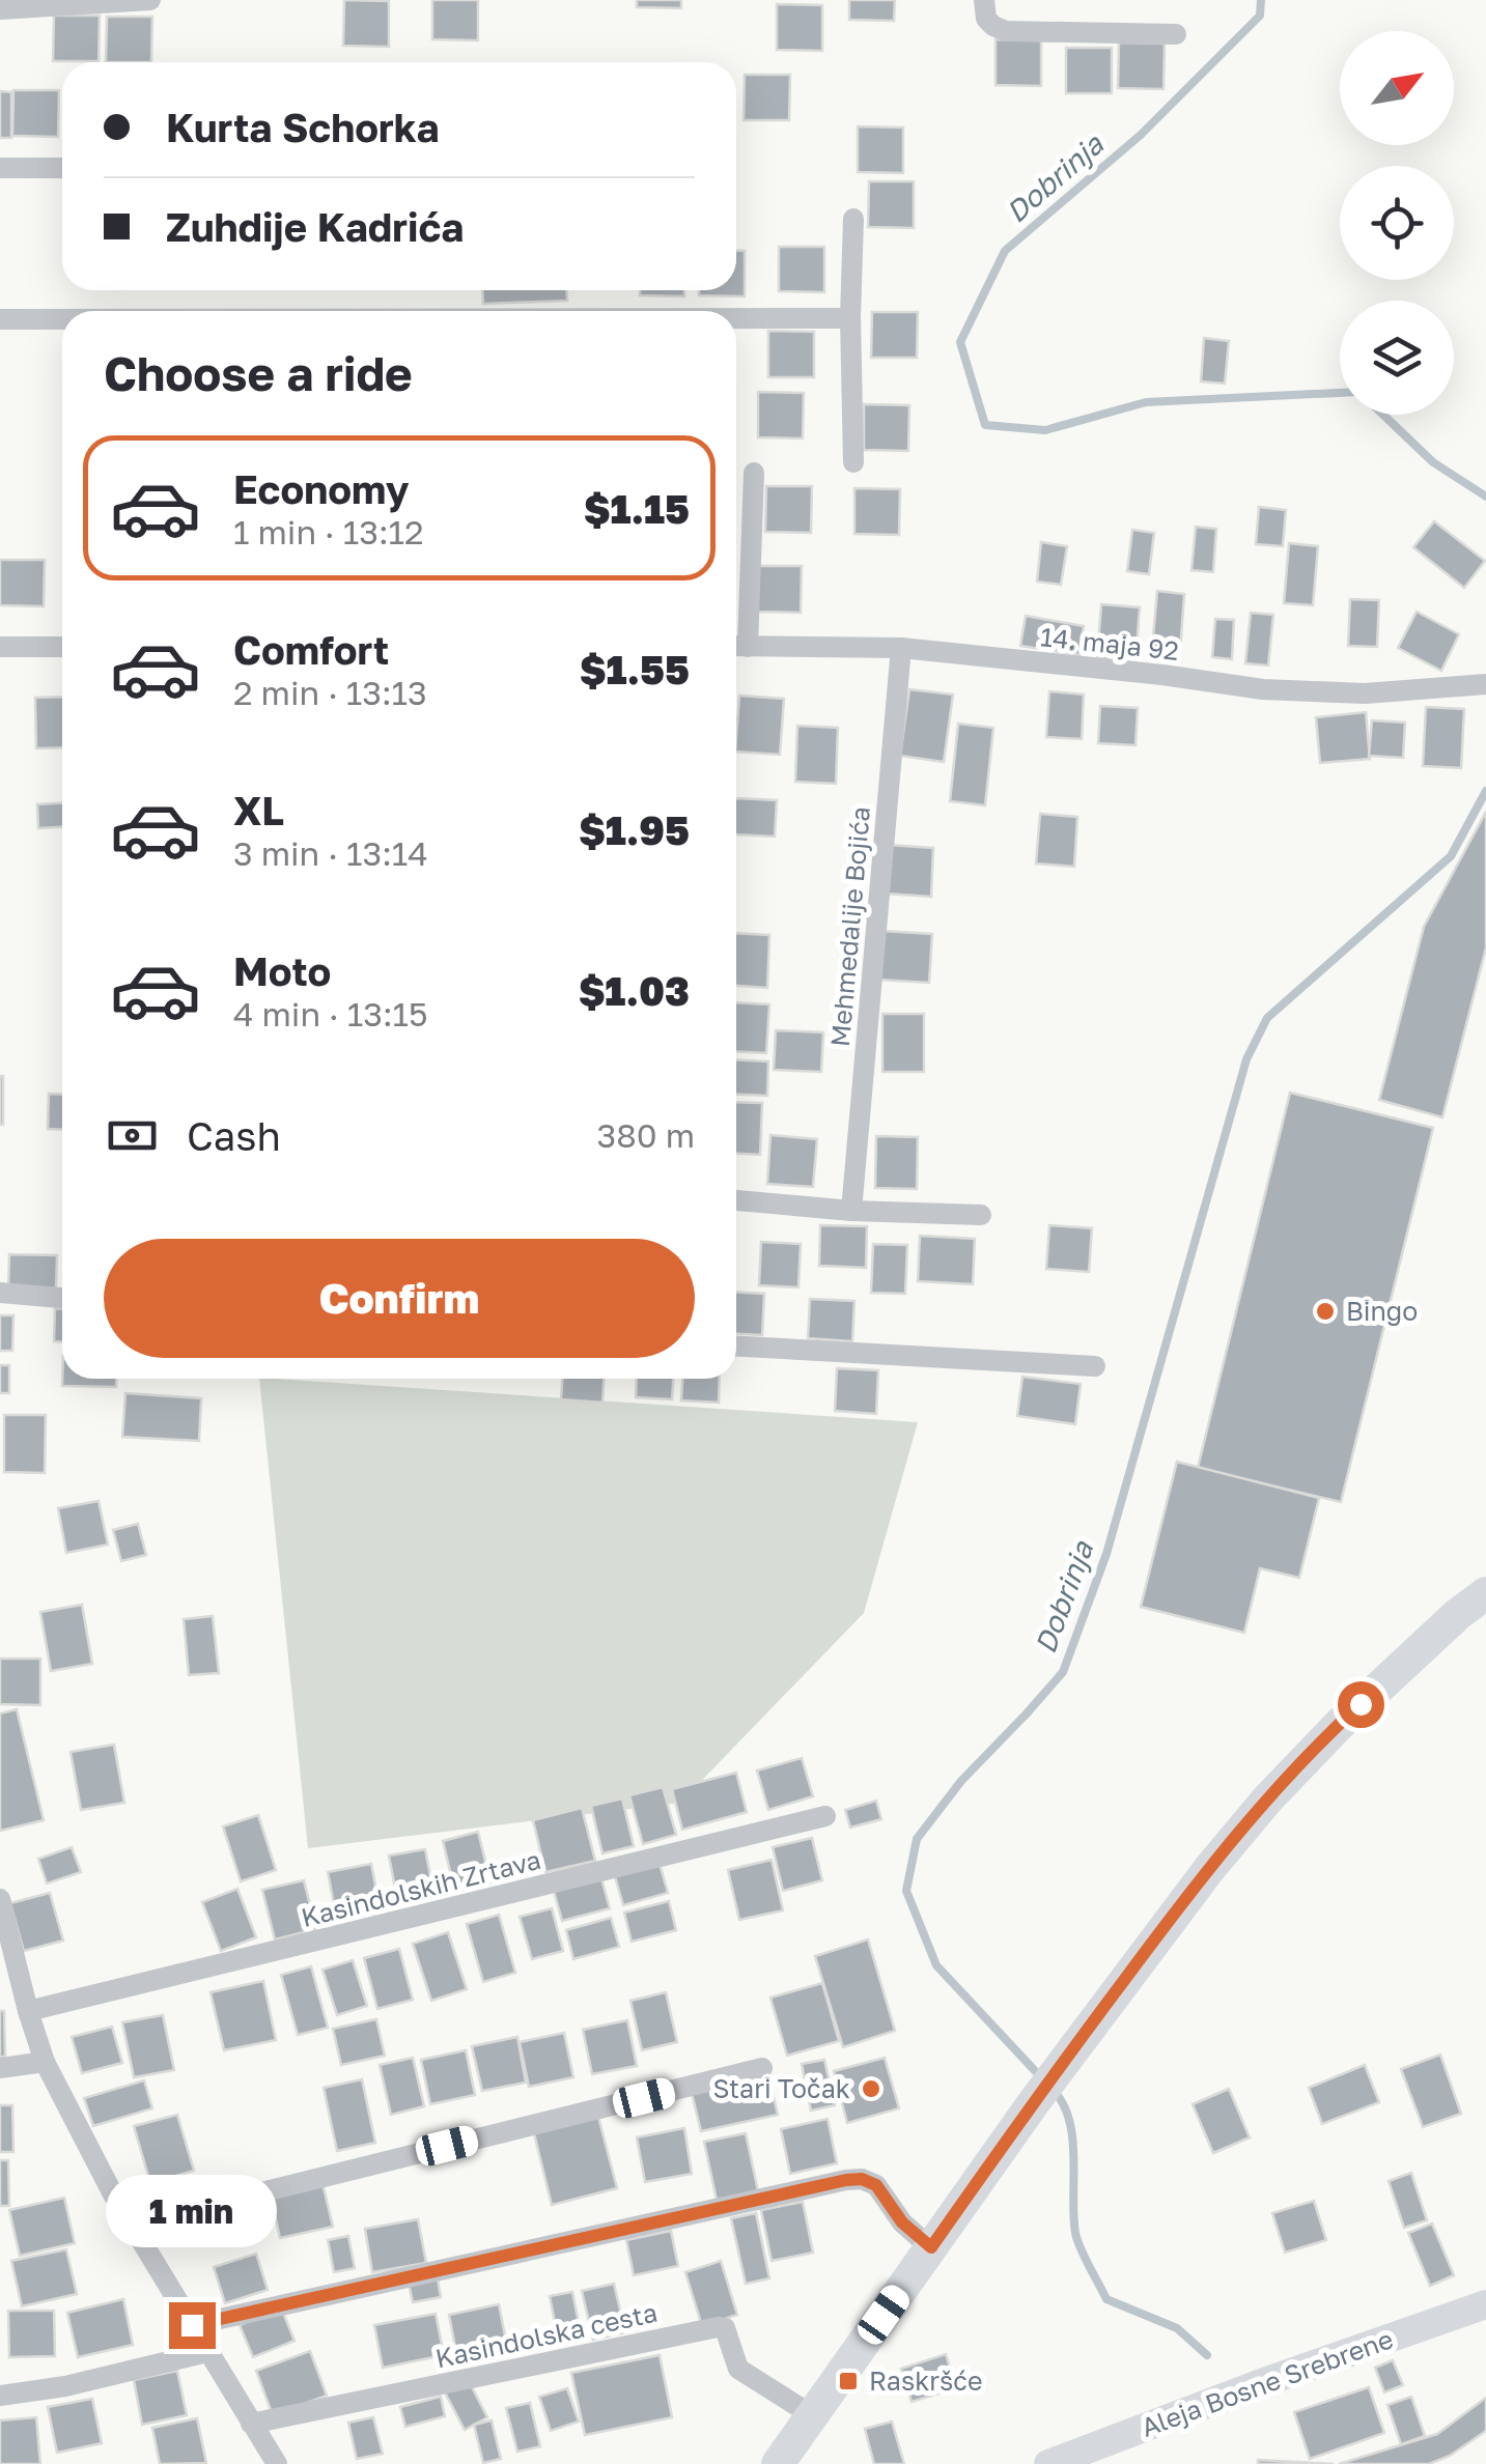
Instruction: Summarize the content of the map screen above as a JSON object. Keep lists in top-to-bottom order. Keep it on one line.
{"streets":{"street":["14. maja 92","Mehmedalije Bojića","Kasindolskih Zrtava","Kasindolska cesta","Aleja Bosne Srebrene"]},"crossings":[["14. maja 92","Mehmedalije Bojića"]],"water":["Dobrinja"],"places":{"other":["Bingo","Stari Točak"],"transit":["Raskršće"]},"north":"top right","page":{"banner":["Kurta Schorka","Zuhdije Kadrića"],"heading":"Choose a ride","list":[{"name":"Economy","note":"1 min · 13:12","value":"$1.15"},{"name":"Comfort","note":"2 min · 13:13","value":"$1.55"},{"name":"XL","note":"3 min · 13:14","value":"$1.95"},{"name":"Moto","note":"4 min · 13:15","value":"$1.03"}],"pay":["Cash","380 m"],"buttons":"Confirm","bubble":"1 min"}}
